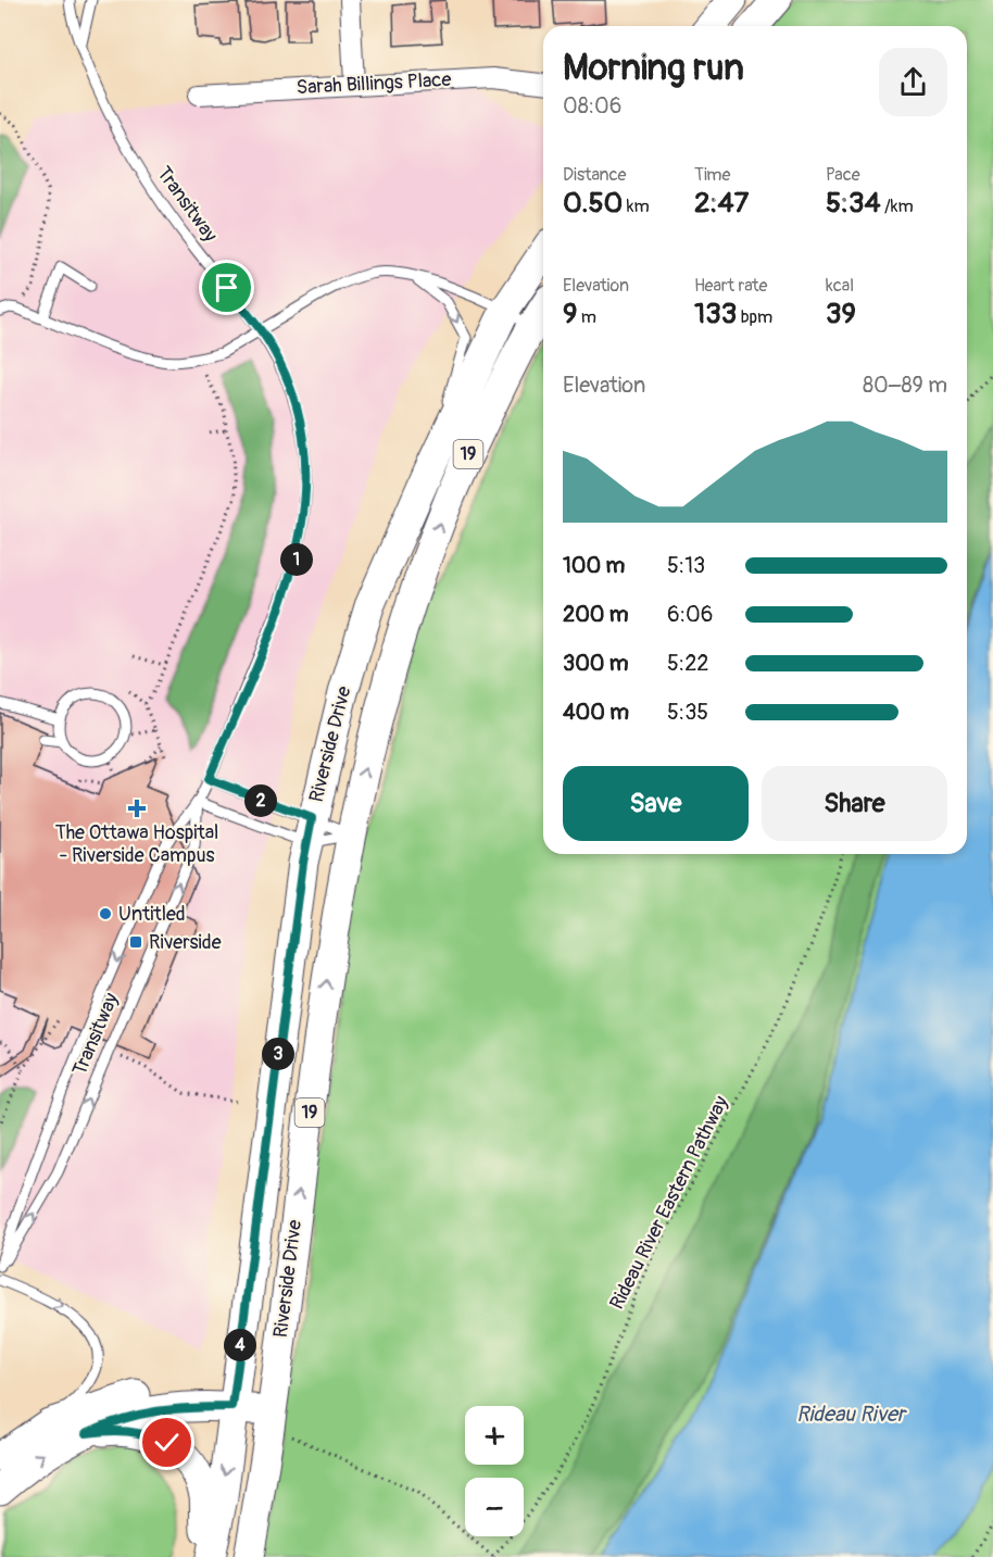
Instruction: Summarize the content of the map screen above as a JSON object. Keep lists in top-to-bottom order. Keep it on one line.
{"streets":{"main road":["19","Riverside Drive"],"street":["Sarah Billings Place"],"lane":["Transitway"],"path":["Rideau River Eastern Pathway"]},"water":["Rideau River"],"places":{"health":["The Ottawa Hospital - Riverside Campus"],"other":["Untitled"],"transit":["Riverside"]},"page":{"heading":["Morning run","08:06"],"stats":[["Distance","0.50 km"],["Time","2:47"],["Pace","5:34 /km"],["Elevation","9 m"],["Heart rate","133 bpm"],["kcal","39"]],"chart":["Elevation","80–89 m"],"list":[{"name":"100 m","note":"5:13"},{"name":"200 m","note":"6:06"},{"name":"300 m","note":"5:22"},{"name":"400 m","note":"5:35"}],"pins":["1","2","3","4"],"buttons":["Save","Share"],"map_buttons":["+","−"]}}
